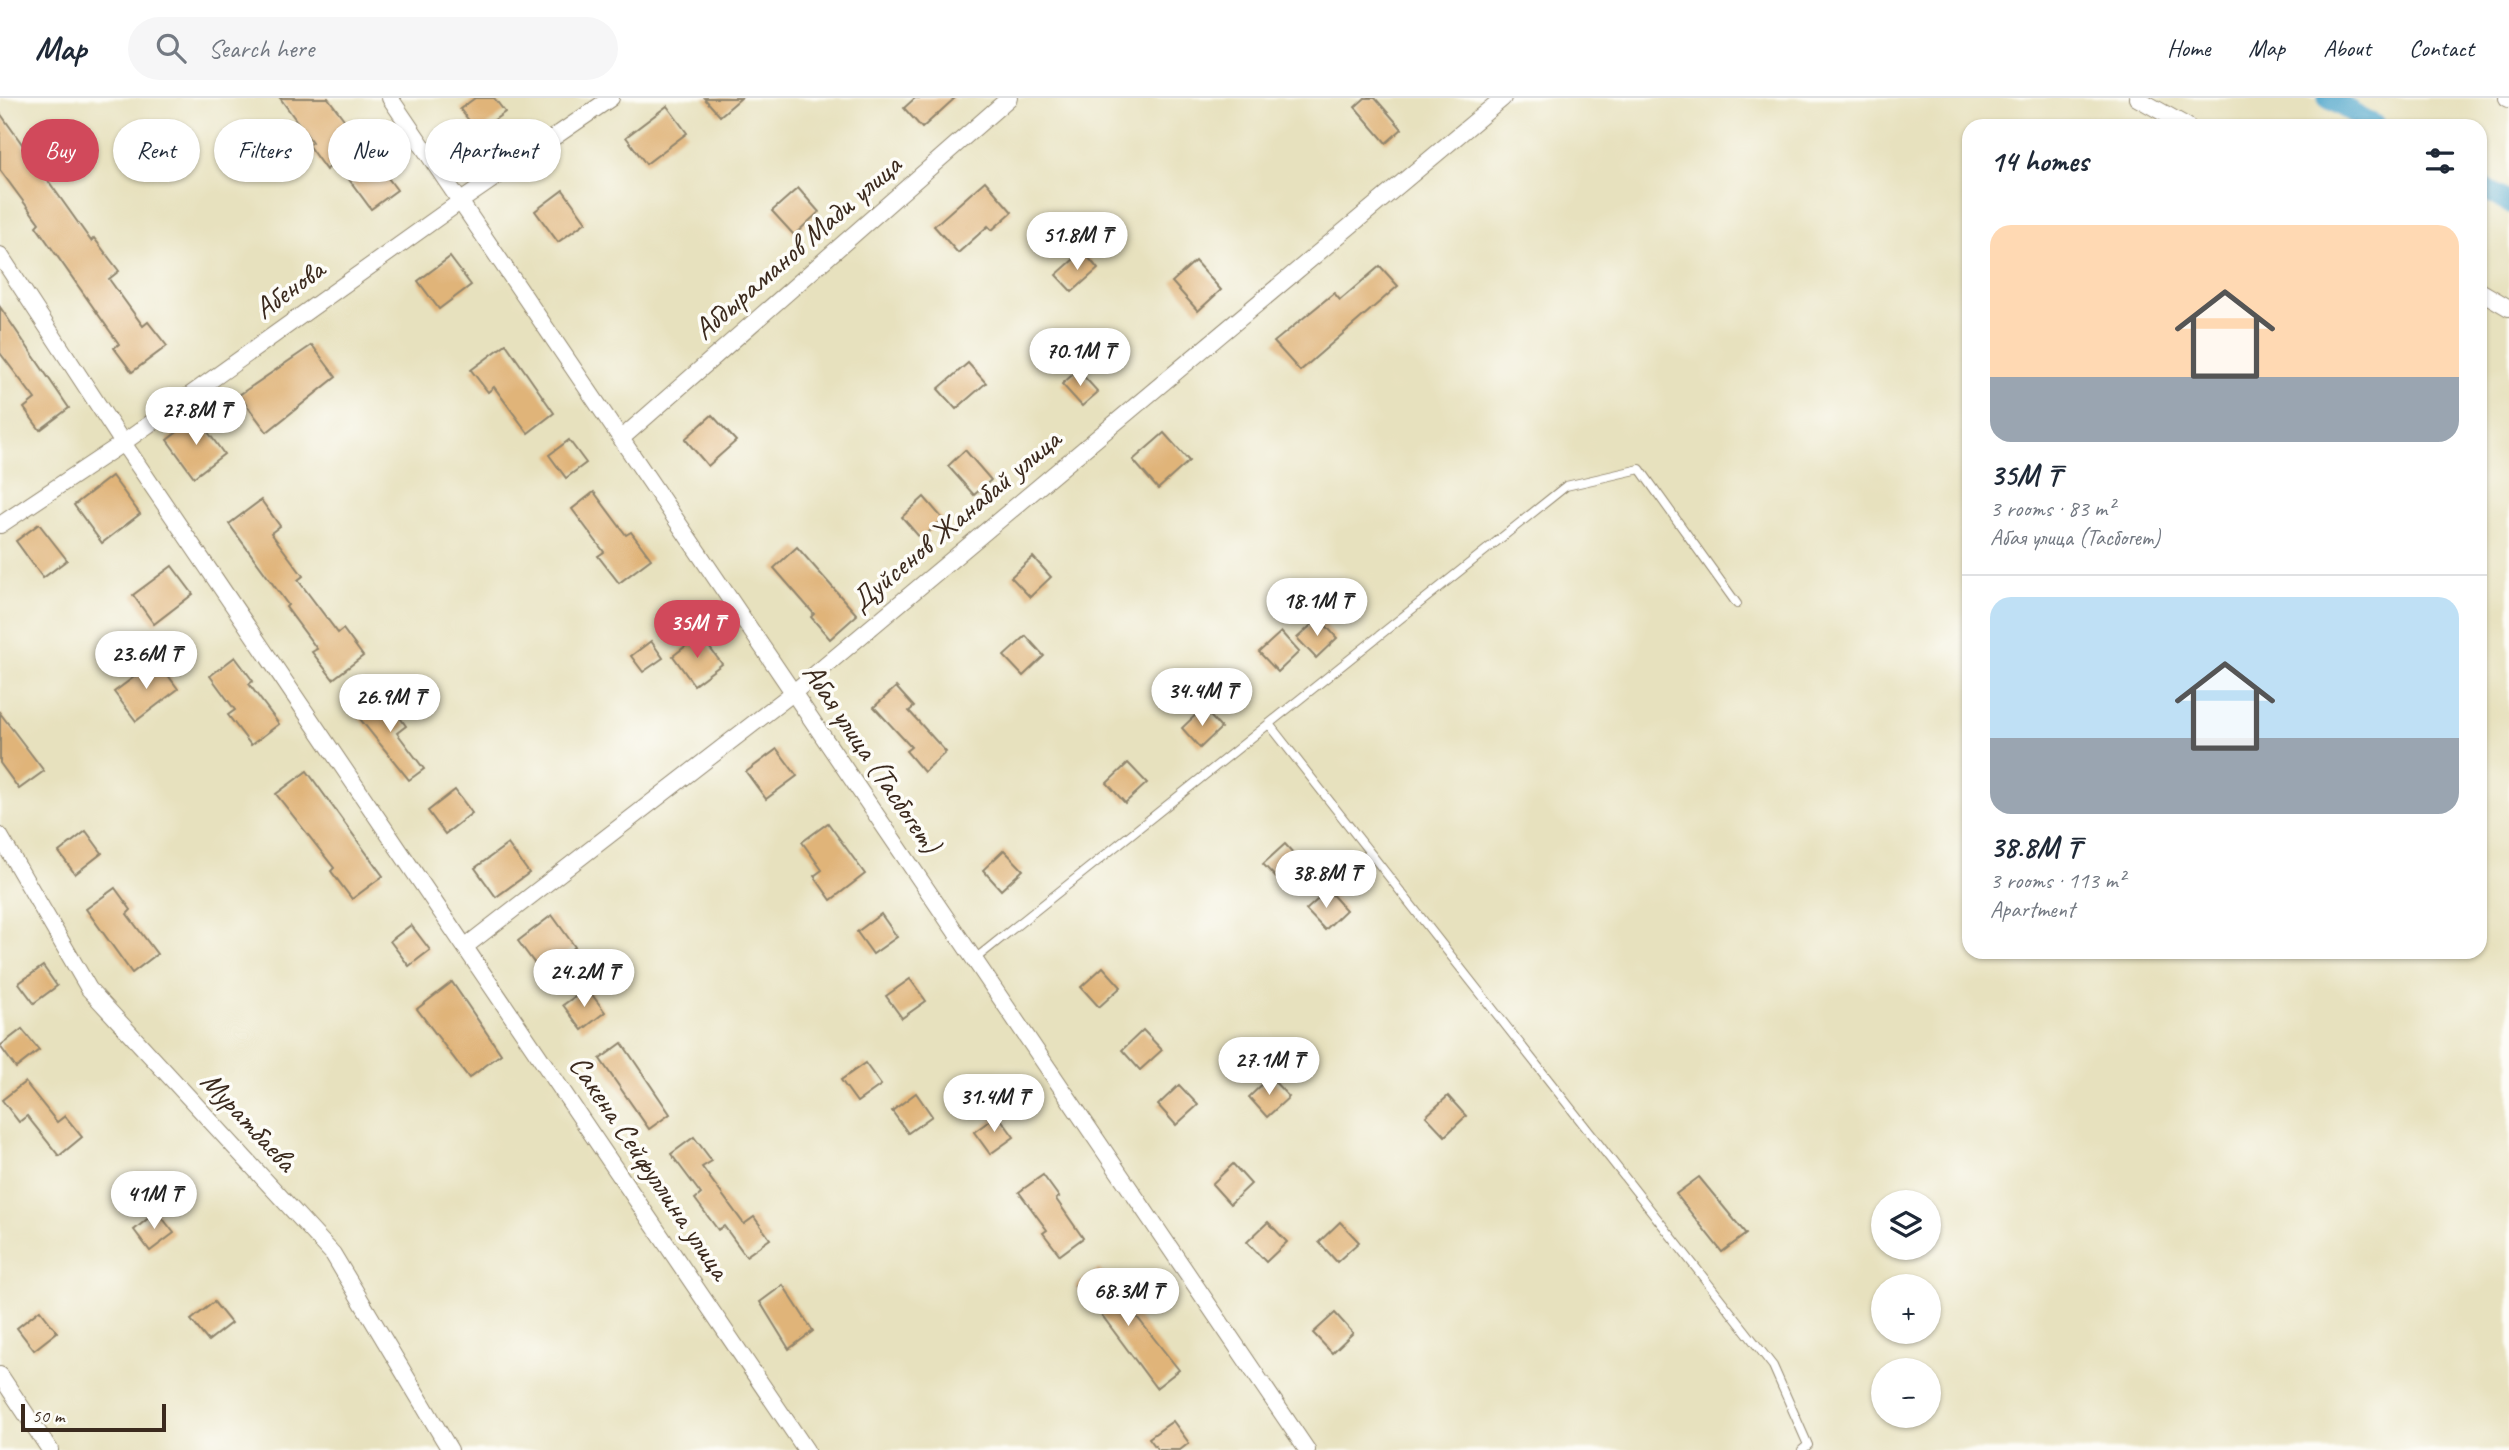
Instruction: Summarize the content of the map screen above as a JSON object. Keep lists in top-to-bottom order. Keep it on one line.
{"streets":{"street":["Абдыраманов Мади улица","Абенова","Дуйсенов Жанабай улица","Абая улица (Тасбогет)","Муратбаева","Сакена Сейфуллина улица"]},"crossings":[["Абдыраманов Мади улица","Абая улица (Тасбогет)"],["Абенова","Абая улица (Тасбогет)"],["Абенова","Сакена Сейфуллина улица"],["Дуйсенов Жанабай улица","Абая улица (Тасбогет)"],["Дуйсенов Жанабай улица","Сакена Сейфуллина улица"]],"scale_bar":"50 m","page":{"header":"Map","search":"Search here","nav":["Home","Map","About","Contact"],"chip":["Buy","Rent","Filters","New","Apartment"],"heading":"14 homes","list":[{"name":"35M ₸","note":"3 rooms · 83 m² · Абая улица (Тасбогет)"},{"name":"38.8M ₸","note":"3 rooms · 113 m² · Apartment"}],"price":["51.8M ₸","70.1M ₸","27.8M ₸","18.1M ₸","35M ₸","23.6M ₸","34.4M ₸","26.9M ₸","38.8M ₸","24.2M ₸","27.1M ₸","31.4M ₸","41M ₸","68.3M ₸"],"map_buttons":["+","−"],"scale":"50 m"}}
